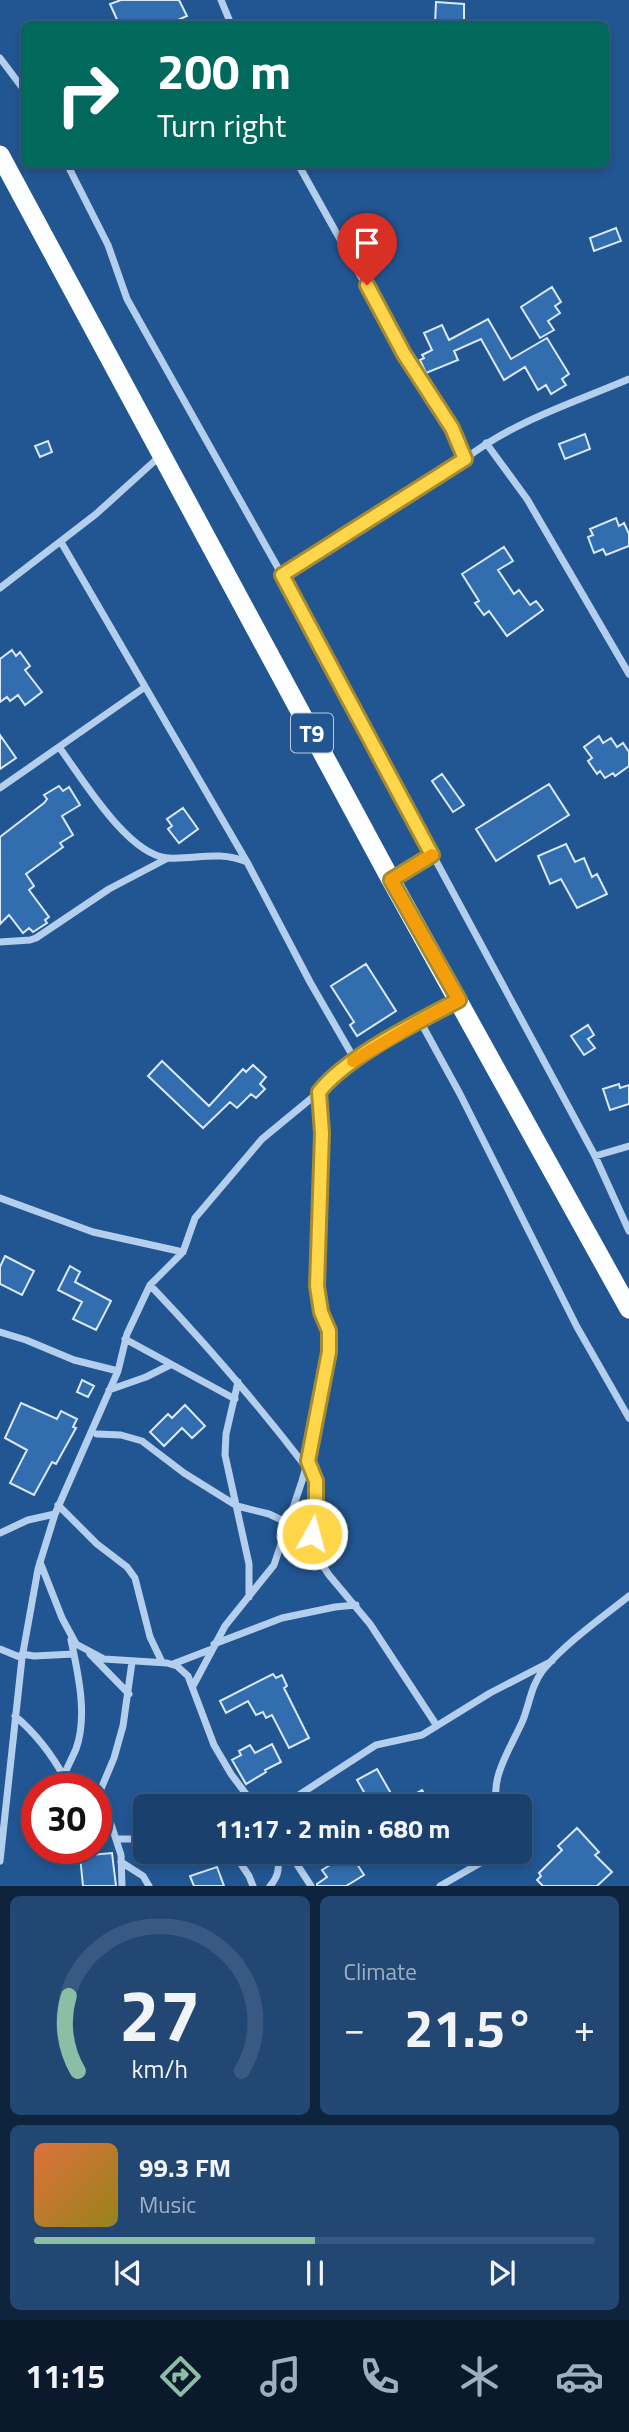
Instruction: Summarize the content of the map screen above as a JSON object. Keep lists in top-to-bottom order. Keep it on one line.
{"streets":{"highway":["T9"]},"page":{"turn":["200 m","Turn right"],"limit":"30","trip":"11:17 · 2 min · 680 m","tile":"Climate","heat":["−","21.5°","+"],"song":["99.3 FM","Music"],"tabs":"11:15","gauge":["27","km/h"]}}
